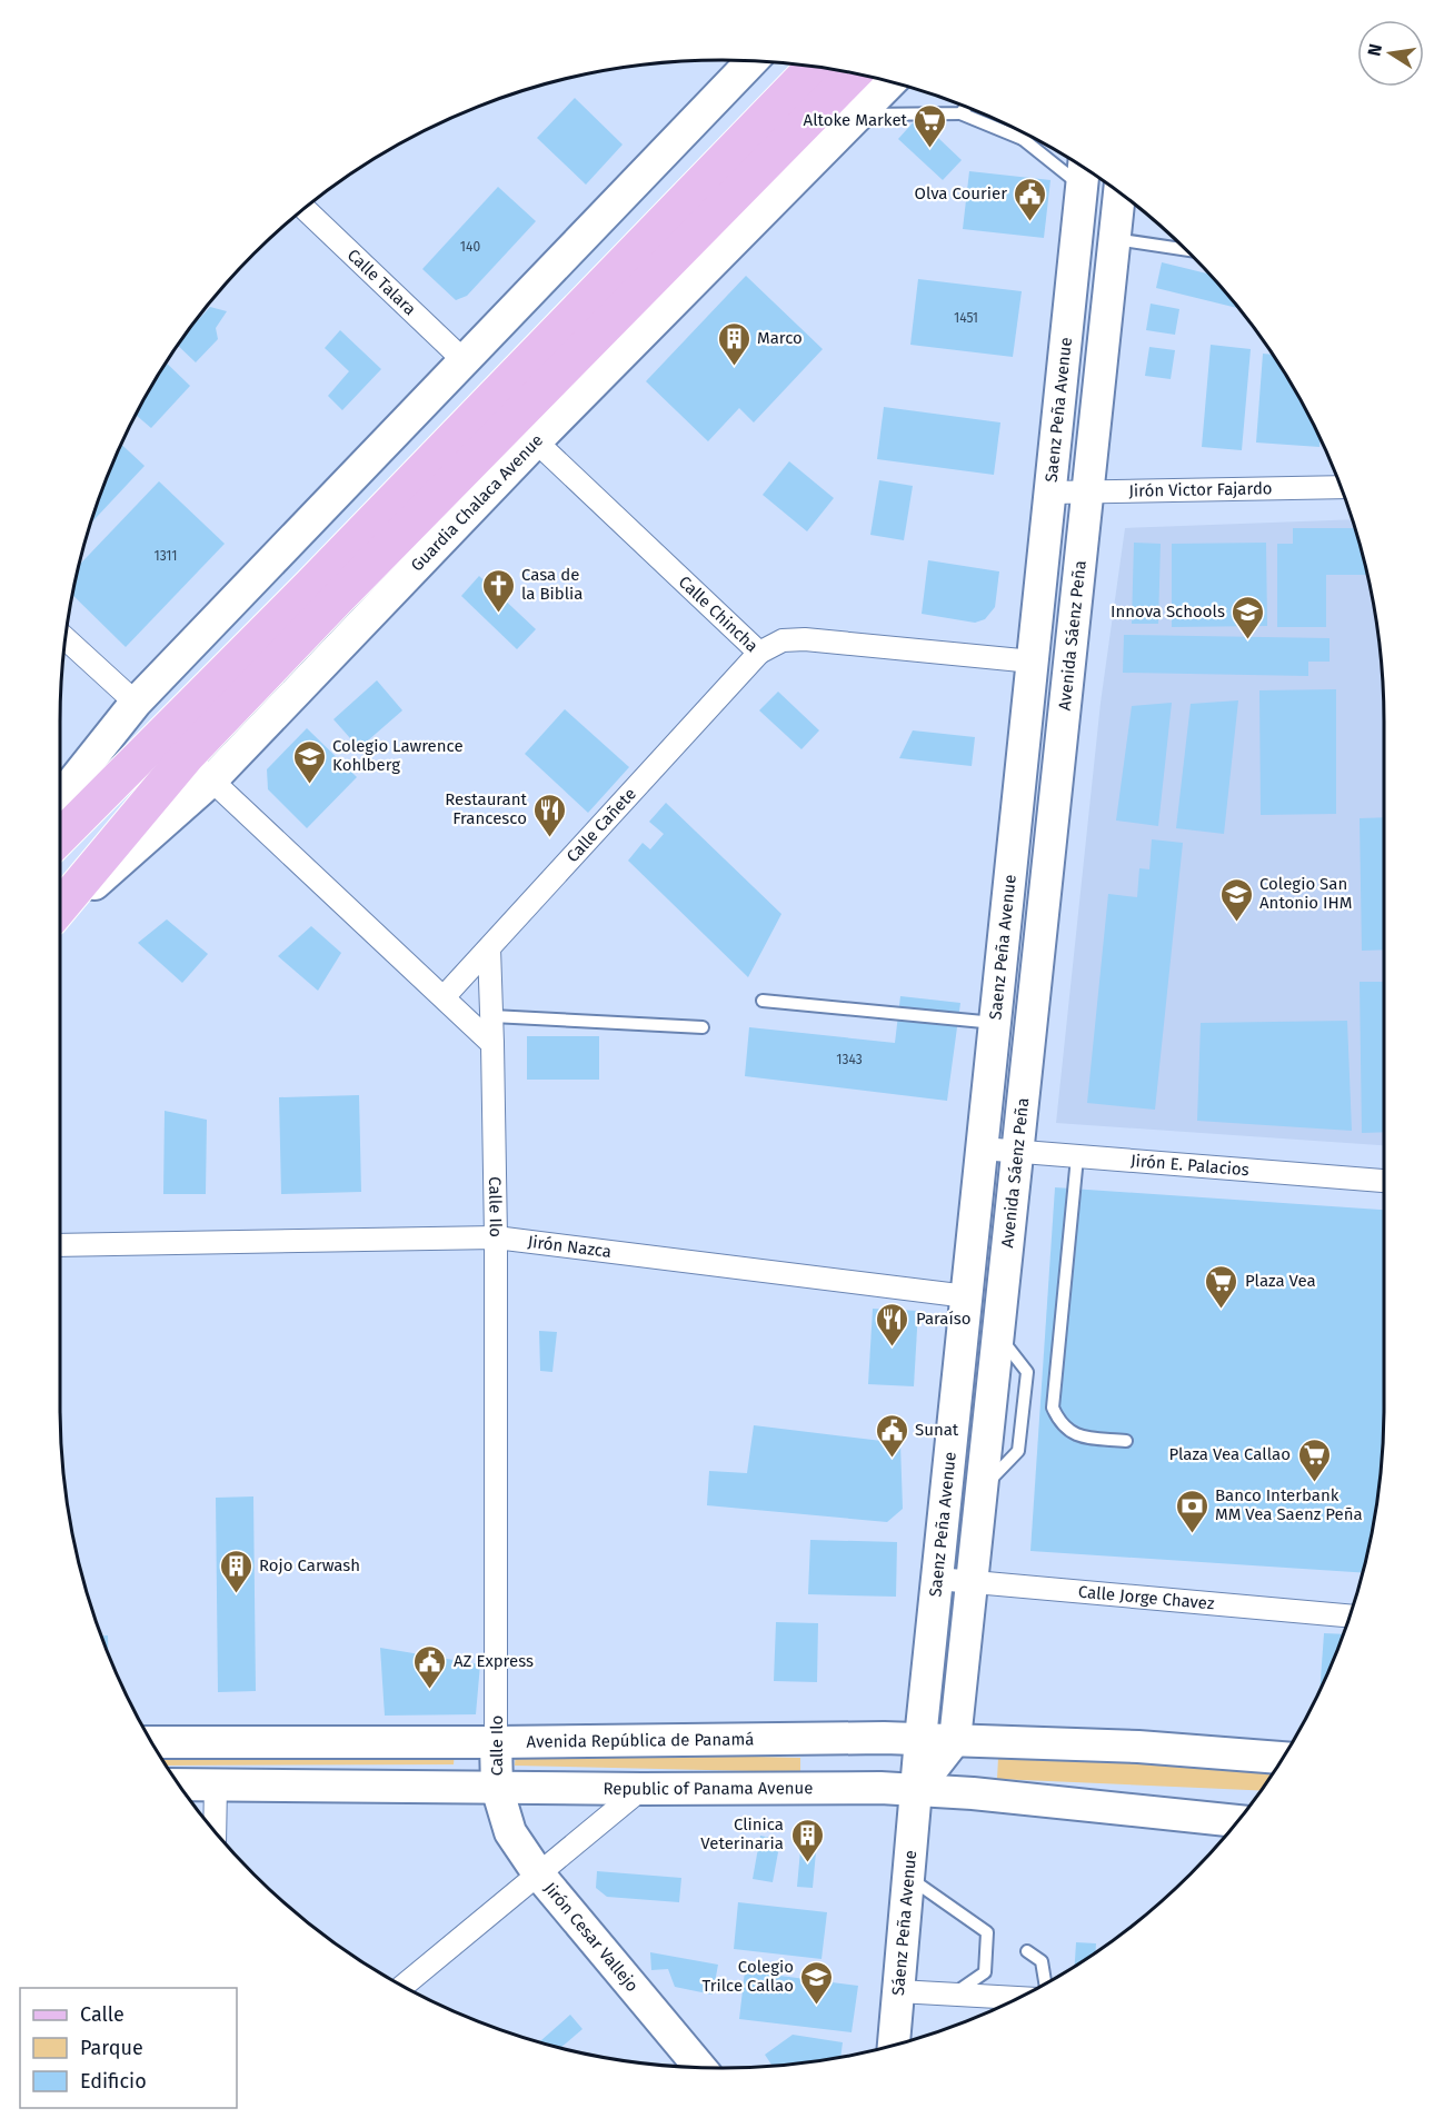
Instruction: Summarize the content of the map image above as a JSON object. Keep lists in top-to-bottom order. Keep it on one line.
{"streets":{"main road":["Saenz Peña Avenue","Guardia Chalaca Avenue","Avenida Sáenz Peña","Calle Ilo","Avenida República de Panamá","Republic of Panama Avenue","Sáenz Peña Avenue","Jirón Cesar Vallejo"],"street":["Calle Talara","Jirón Victor Fajardo","Calle Chincha","Calle Cañete","Jirón E. Palacios","Jirón Nazca","Calle Jorge Chavez"]},"crossings":[["Saenz Peña Avenue","Jirón Victor Fajardo"],["Saenz Peña Avenue","Calle Chincha"],["Saenz Peña Avenue","Jirón E. Palacios"],["Saenz Peña Avenue","Jirón Nazca"],["Saenz Peña Avenue","Calle Jorge Chavez"],["Saenz Peña Avenue","Avenida República de Panamá"],["Jirón Victor Fajardo","Avenida Sáenz Peña"],["Guardia Chalaca Avenue","Calle Chincha"],["Calle Chincha","Calle Cañete"],["Avenida Sáenz Peña","Jirón E. Palacios"],["Avenida Sáenz Peña","Calle Jorge Chavez"],["Avenida Sáenz Peña","Avenida República de Panamá"],["Calle Cañete","Calle Ilo"],["Calle Ilo","Jirón Nazca"],["Calle Ilo","Avenida República de Panamá"],["Calle Ilo","Republic of Panama Avenue"],["Calle Ilo","Jirón Cesar Vallejo"],["Republic of Panama Avenue","Sáenz Peña Avenue"],["Republic of Panama Avenue","Jirón Cesar Vallejo"]],"places":{"supermarket":["Altoke Market","Plaza Vea","Plaza Vea Callao"],"public building":["Olva Courier","Sunat","AZ Express"],"building":["Marco","Rojo Carwash","Clinica Veterinaria"],"church":["Casa de la Biblia"],"school or university":["Innova Schools","Colegio Lawrence Kohlberg","Colegio San Antonio IHM","Colegio Trilce Callao"],"restaurant":["Restaurant Francesco","Paraíso"],"bank":["Banco Interbank MM Vea Saenz Peña"]},"house_numbers":["140","1451","1311","1343"],"legend":["Calle","Parque","Edificio"],"north":"left"}
